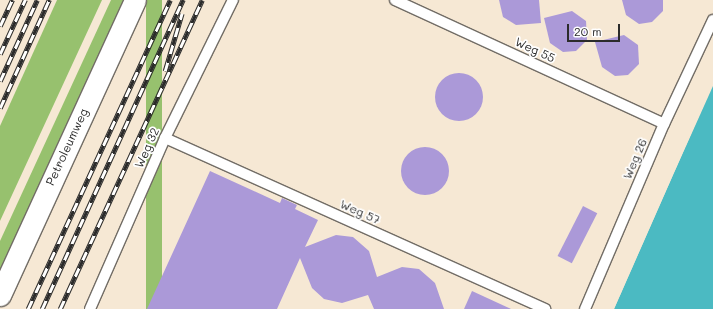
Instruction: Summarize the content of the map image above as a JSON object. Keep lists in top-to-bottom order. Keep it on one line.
{"streets":{"street":["Petroleumweg"],"lane":["Weg 55","Weg 32","Weg 26","Weg 57"]},"crossings":[["Weg 55","Weg 26"],["Weg 32","Weg 57"]],"scale_bar":"20 m"}
